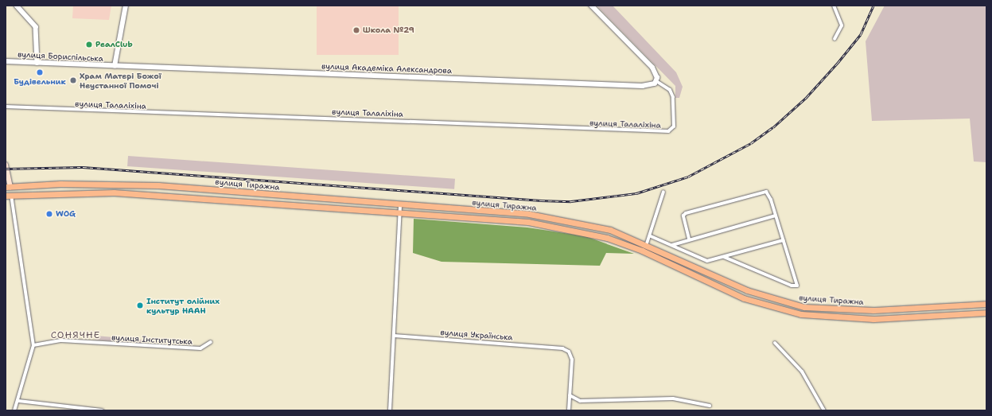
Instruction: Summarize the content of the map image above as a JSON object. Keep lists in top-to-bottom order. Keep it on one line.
{"streets":{"main road":["вулиця Тиражна"],"street":["вулиця Бориспільська","вулиця Академіка Александрова","вулиця Талаліхіна","вулиця Українська","вулиця Інститутська"]},"crossings":[["вулиця Бориспільська","вулиця Академіка Александрова"],["вулиця Академіка Александрова","вулиця Талаліхіна"]],"districts":["СОНЯЧНЕ"],"places":["Школа №29","РеалClub","Будівельник","Храм Матері Божої Неустанної Помочі","WOG","Інститут олійних культур НААН"]}
